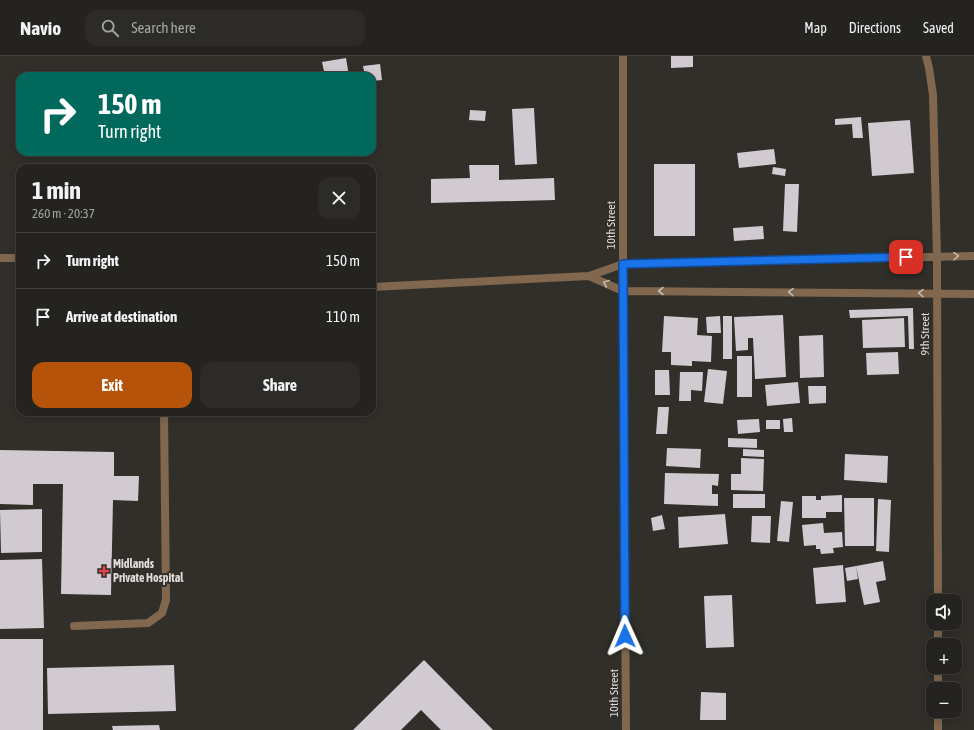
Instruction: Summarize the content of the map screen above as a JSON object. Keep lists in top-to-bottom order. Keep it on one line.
{"streets":{"street":["10th Street","9th Street"]},"places":{"health":["Midlands Private Hospital"]},"page":{"header":"Navio","search":"Search here","nav":["Map","Directions","Saved"],"turn":["150 m","Turn right"],"heading":["1 min","260 m · 20:37"],"list":[{"name":"Turn right","value":"150 m"},{"name":"Arrive at destination","value":"110 m"}],"buttons":["Exit","Share"],"map_buttons":["+","−"]}}
